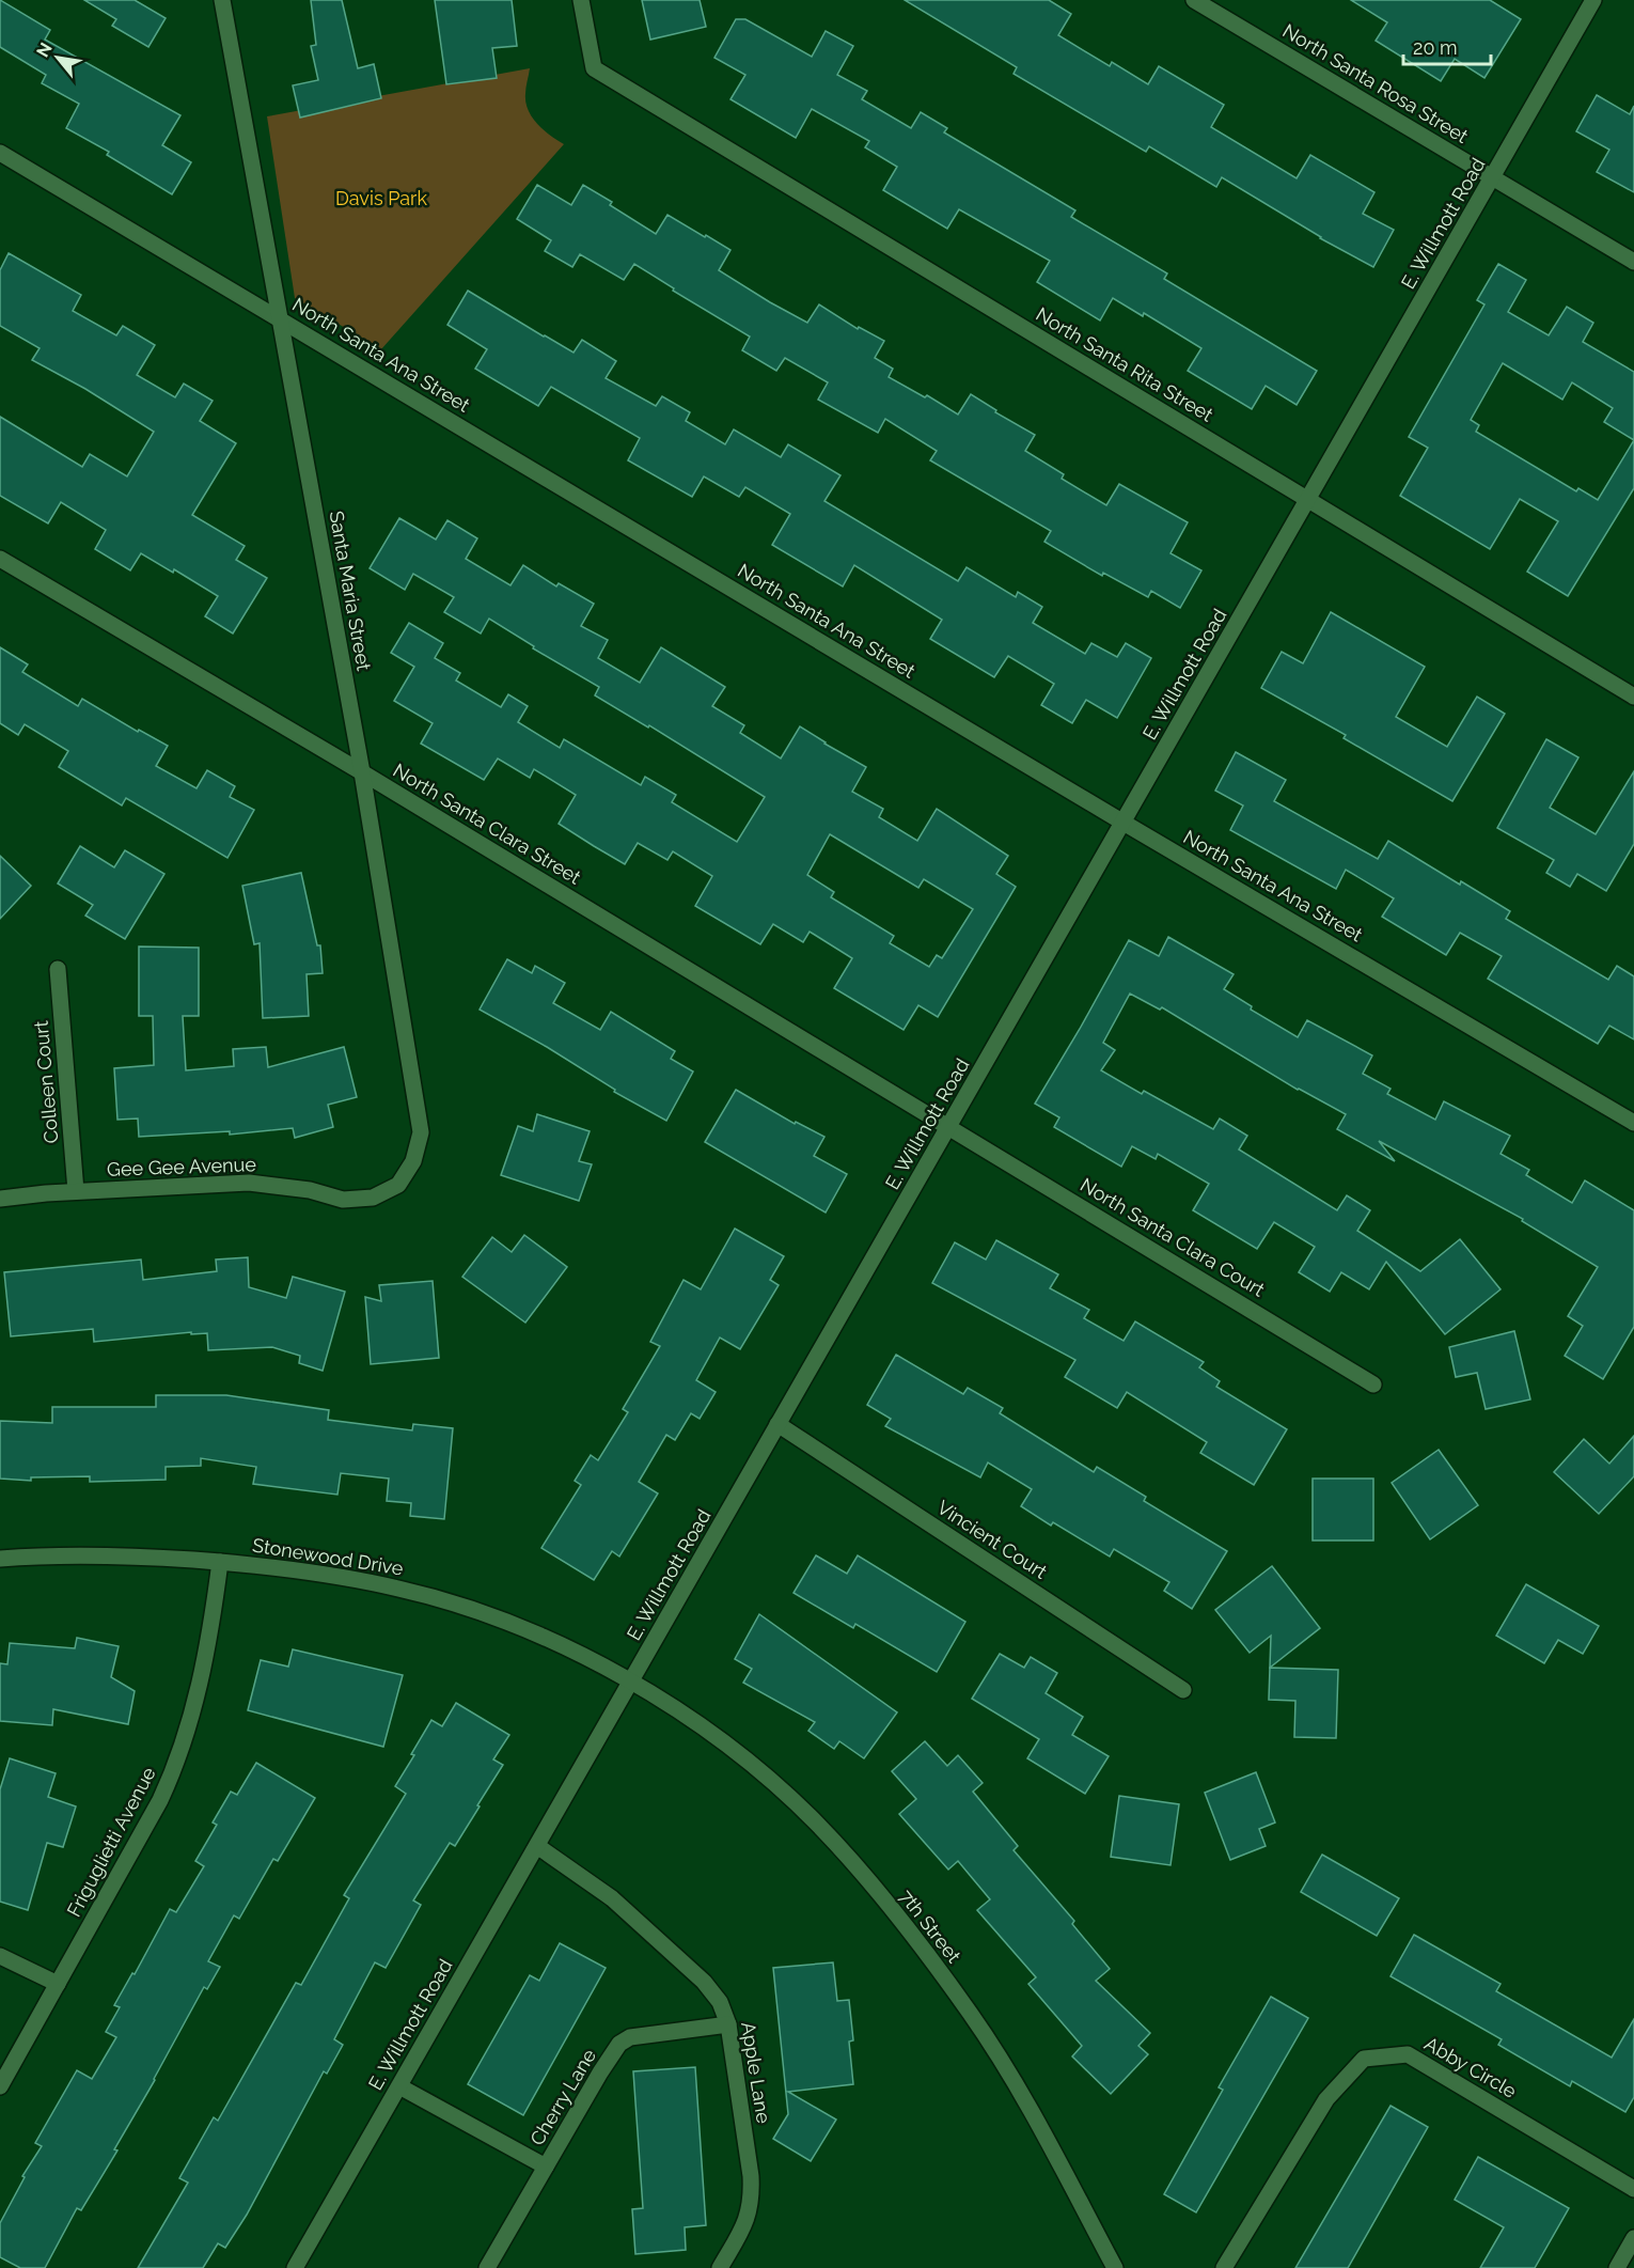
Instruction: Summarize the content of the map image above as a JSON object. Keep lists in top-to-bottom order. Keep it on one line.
{"streets":{"street":["North Santa Rosa Street","E. Willmott Road","North Santa Ana Street","North Santa Rita Street","Santa Maria Street","North Santa Clara Street","Colleen Court","Gee Gee Avenue","North Santa Clara Court","Vincient Court","Stonewood Drive","Friguglietti Avenue","7th Street","Abby Circle","Apple Lane","Cherry Lane"]},"crossings":[["North Santa Rosa Street","E. Willmott Road"],["E. Willmott Road","North Santa Ana Street"],["E. Willmott Road","North Santa Rita Street"],["E. Willmott Road","North Santa Clara Street"],["E. Willmott Road","North Santa Clara Court"],["E. Willmott Road","Vincient Court"],["E. Willmott Road","Stonewood Drive"],["E. Willmott Road","7th Street"],["E. Willmott Road","Apple Lane"],["North Santa Ana Street","Santa Maria Street"],["Santa Maria Street","North Santa Clara Street"],["Santa Maria Street","Gee Gee Avenue"],["North Santa Clara Street","North Santa Clara Court"],["Colleen Court","Gee Gee Avenue"],["Stonewood Drive","Friguglietti Avenue"],["Stonewood Drive","7th Street"],["Apple Lane","Cherry Lane"]],"parks":["Davis Park"],"scale_bar":"20 m","north":"top left"}
